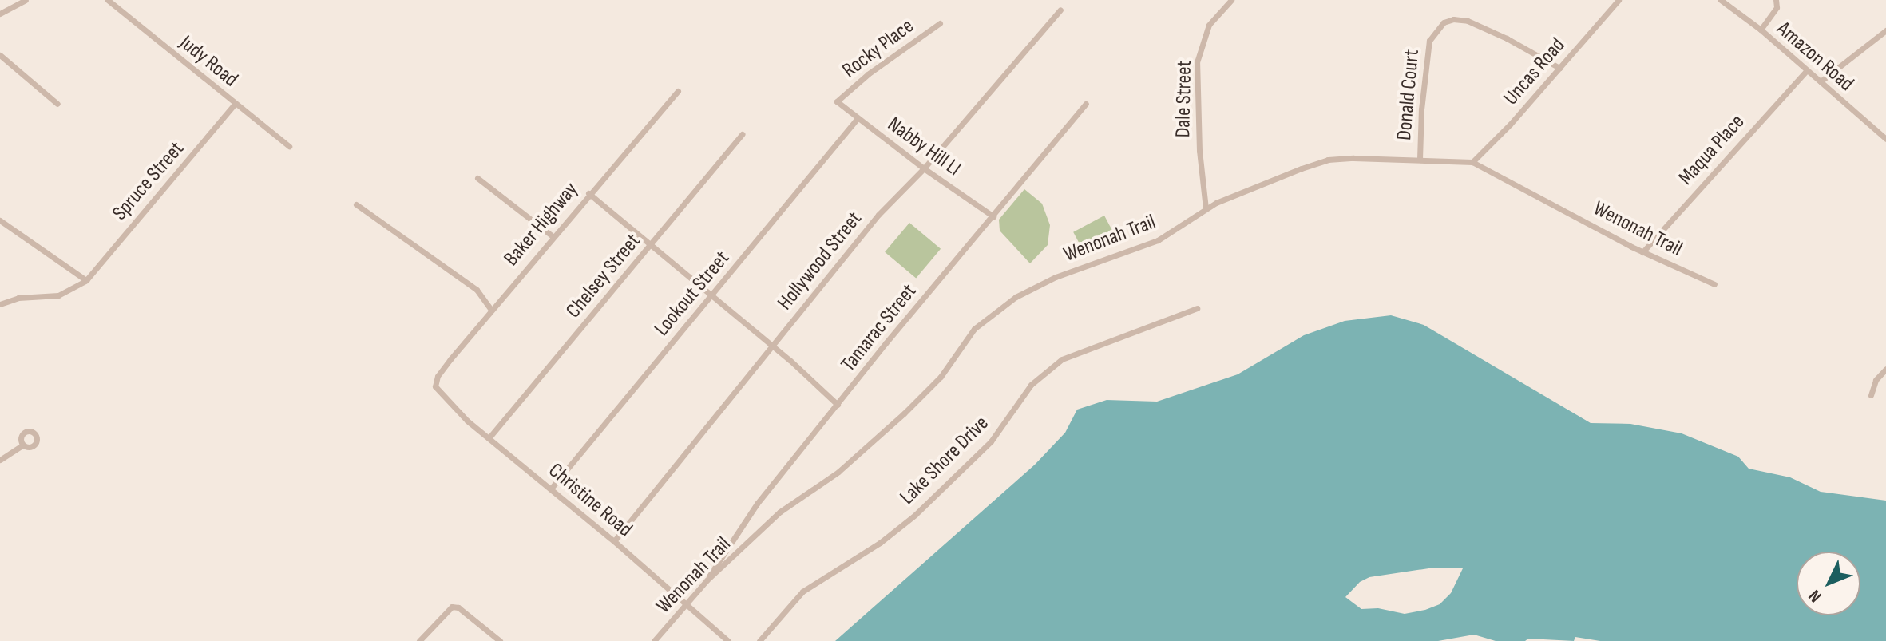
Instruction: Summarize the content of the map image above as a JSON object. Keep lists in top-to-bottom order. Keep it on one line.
{"streets":{"street":["Rocky Place","Amazon Road","Judy Road","Uncas Road","Donald Court","Dale Street","Nabby Hill Ll","Maqua Place","Spruce Street","Baker Highway","Wenonah Trail","Hollywood Street","Chelsey Street","Lookout Street","Tamarac Street","Lake Shore Drive","Christine Road"]},"crossings":[["Rocky Place","Nabby Hill Ll"],["Amazon Road","Maqua Place"],["Judy Road","Spruce Street"],["Uncas Road","Donald Court"],["Uncas Road","Wenonah Trail"],["Donald Court","Wenonah Trail"],["Dale Street","Wenonah Trail"],["Nabby Hill Ll","Hollywood Street"],["Nabby Hill Ll","Lookout Street"],["Nabby Hill Ll","Tamarac Street"],["Maqua Place","Wenonah Trail"],["Baker Highway","Christine Road"],["Wenonah Trail","Tamarac Street"],["Wenonah Trail","Christine Road"],["Hollywood Street","Christine Road"],["Chelsey Street","Christine Road"],["Lookout Street","Christine Road"]],"north":"bottom left"}
